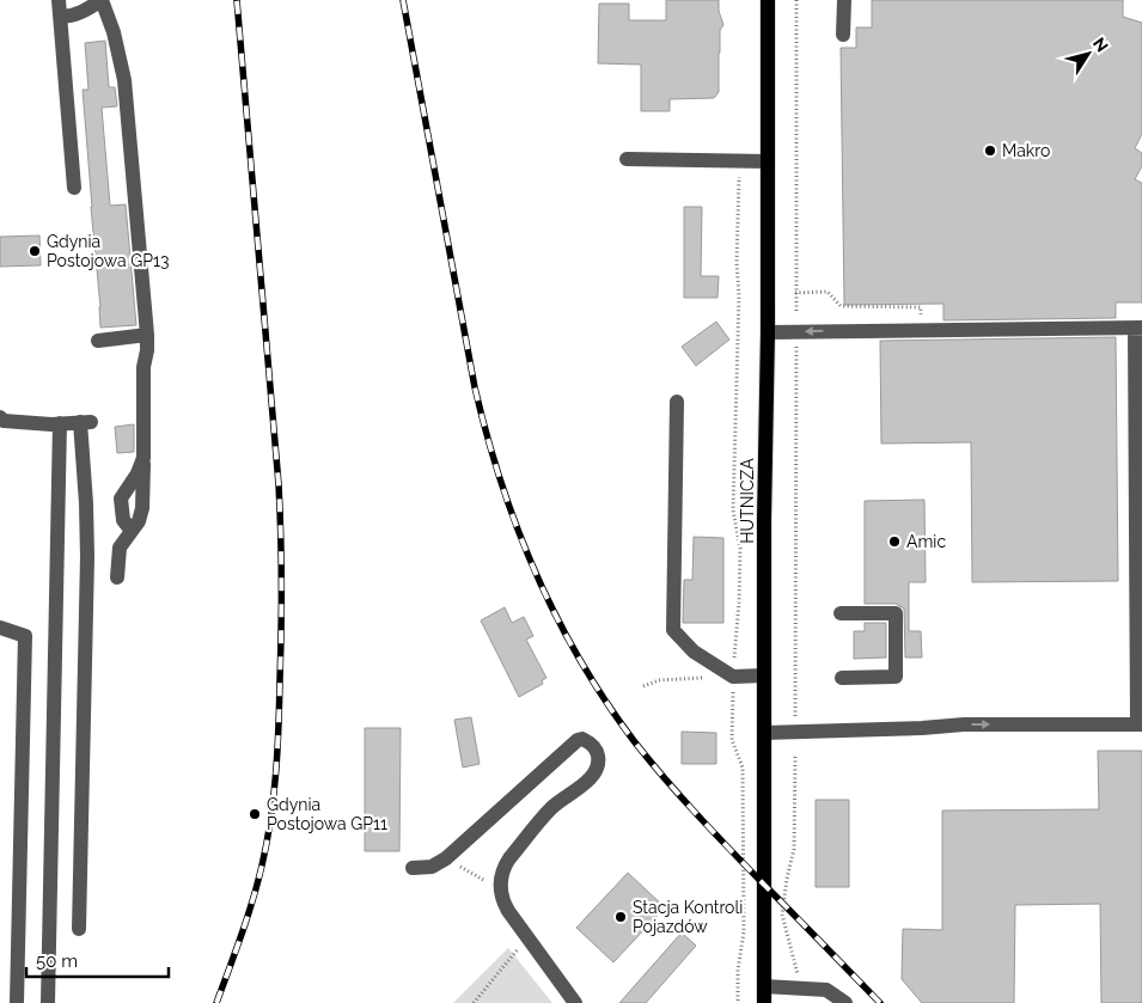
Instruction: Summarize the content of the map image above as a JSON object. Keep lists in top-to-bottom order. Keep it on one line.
{"streets":{"main road":["HUTNICZA"]},"places":["Makro","Gdynia Postojowa GP13","Amic","Gdynia Postojowa GP11","Stacja Kontroli Pojazdów"],"scale_bar":"50 m","north":"top right"}
